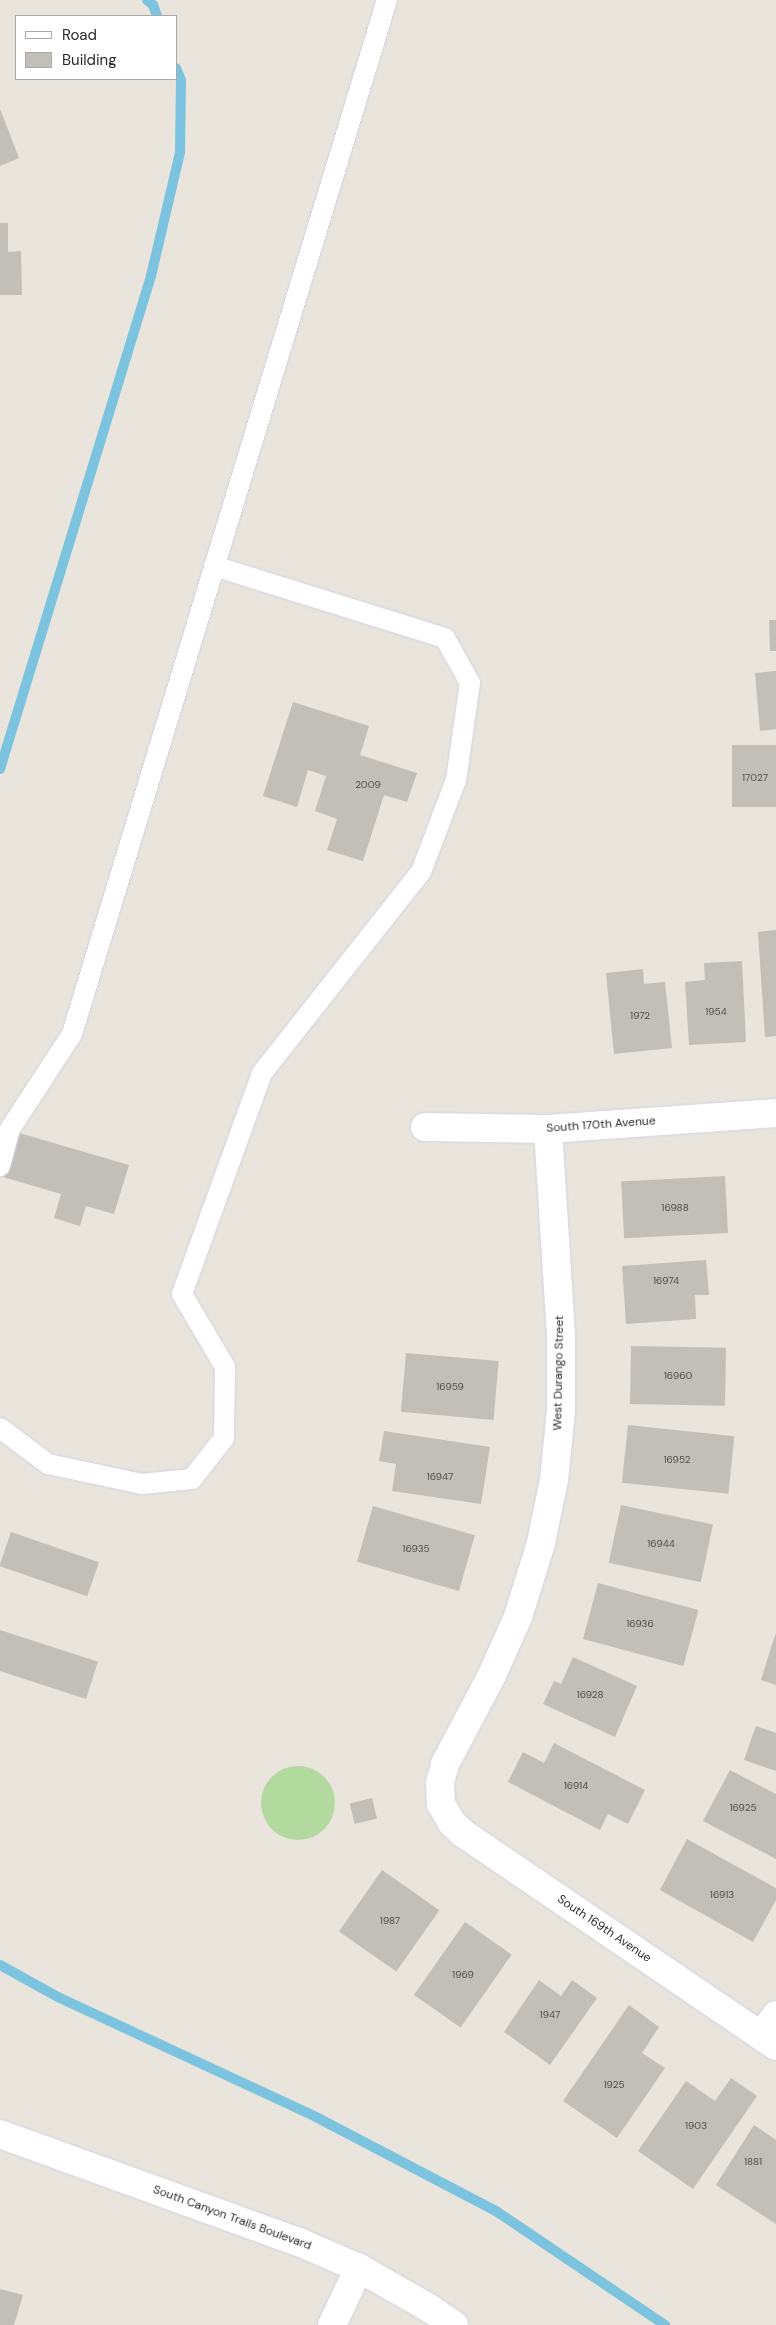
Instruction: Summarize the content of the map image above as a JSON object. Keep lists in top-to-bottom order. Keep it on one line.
{"streets":{"street":["South 170th Avenue","West Durango Street","South 169th Avenue","South Canyon Trails Boulevard"]},"crossings":[["South 170th Avenue","West Durango Street"],["West Durango Street","South 169th Avenue"]],"house_numbers":["17027","2009","1954","1972","16988","16974","16960","16959","16952","16947","16944","16935","16936","16928","16914","16925","16913","1987","1969","1947","1925","1903","1881"],"legend":["Road","Building"]}
